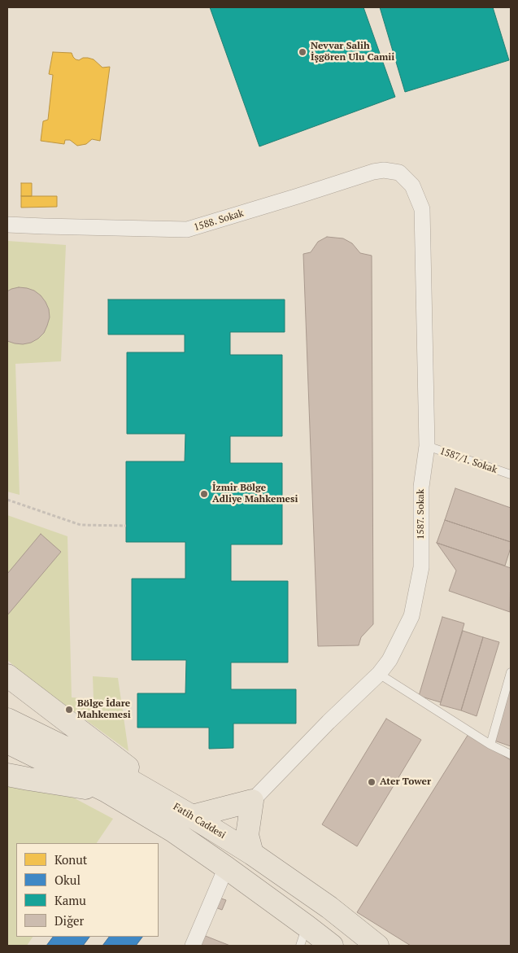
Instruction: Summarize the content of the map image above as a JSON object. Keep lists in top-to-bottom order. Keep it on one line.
{"streets":{"main road":["Fatih Caddesi"],"street":["1588. Sokak","1587. Sokak"],"lane":["1587/1. Sokak"]},"crossings":[["1588. Sokak","1587. Sokak"],["1587/1. Sokak","1587. Sokak"]],"places":["Nevvar Salih İşgören Ulu Camii","İzmir Bölge Adliye Mahkemesi","Bölge İdare Mahkemesi","Ater Tower"],"legend":["Konut","Okul","Kamu","Diğer"]}
